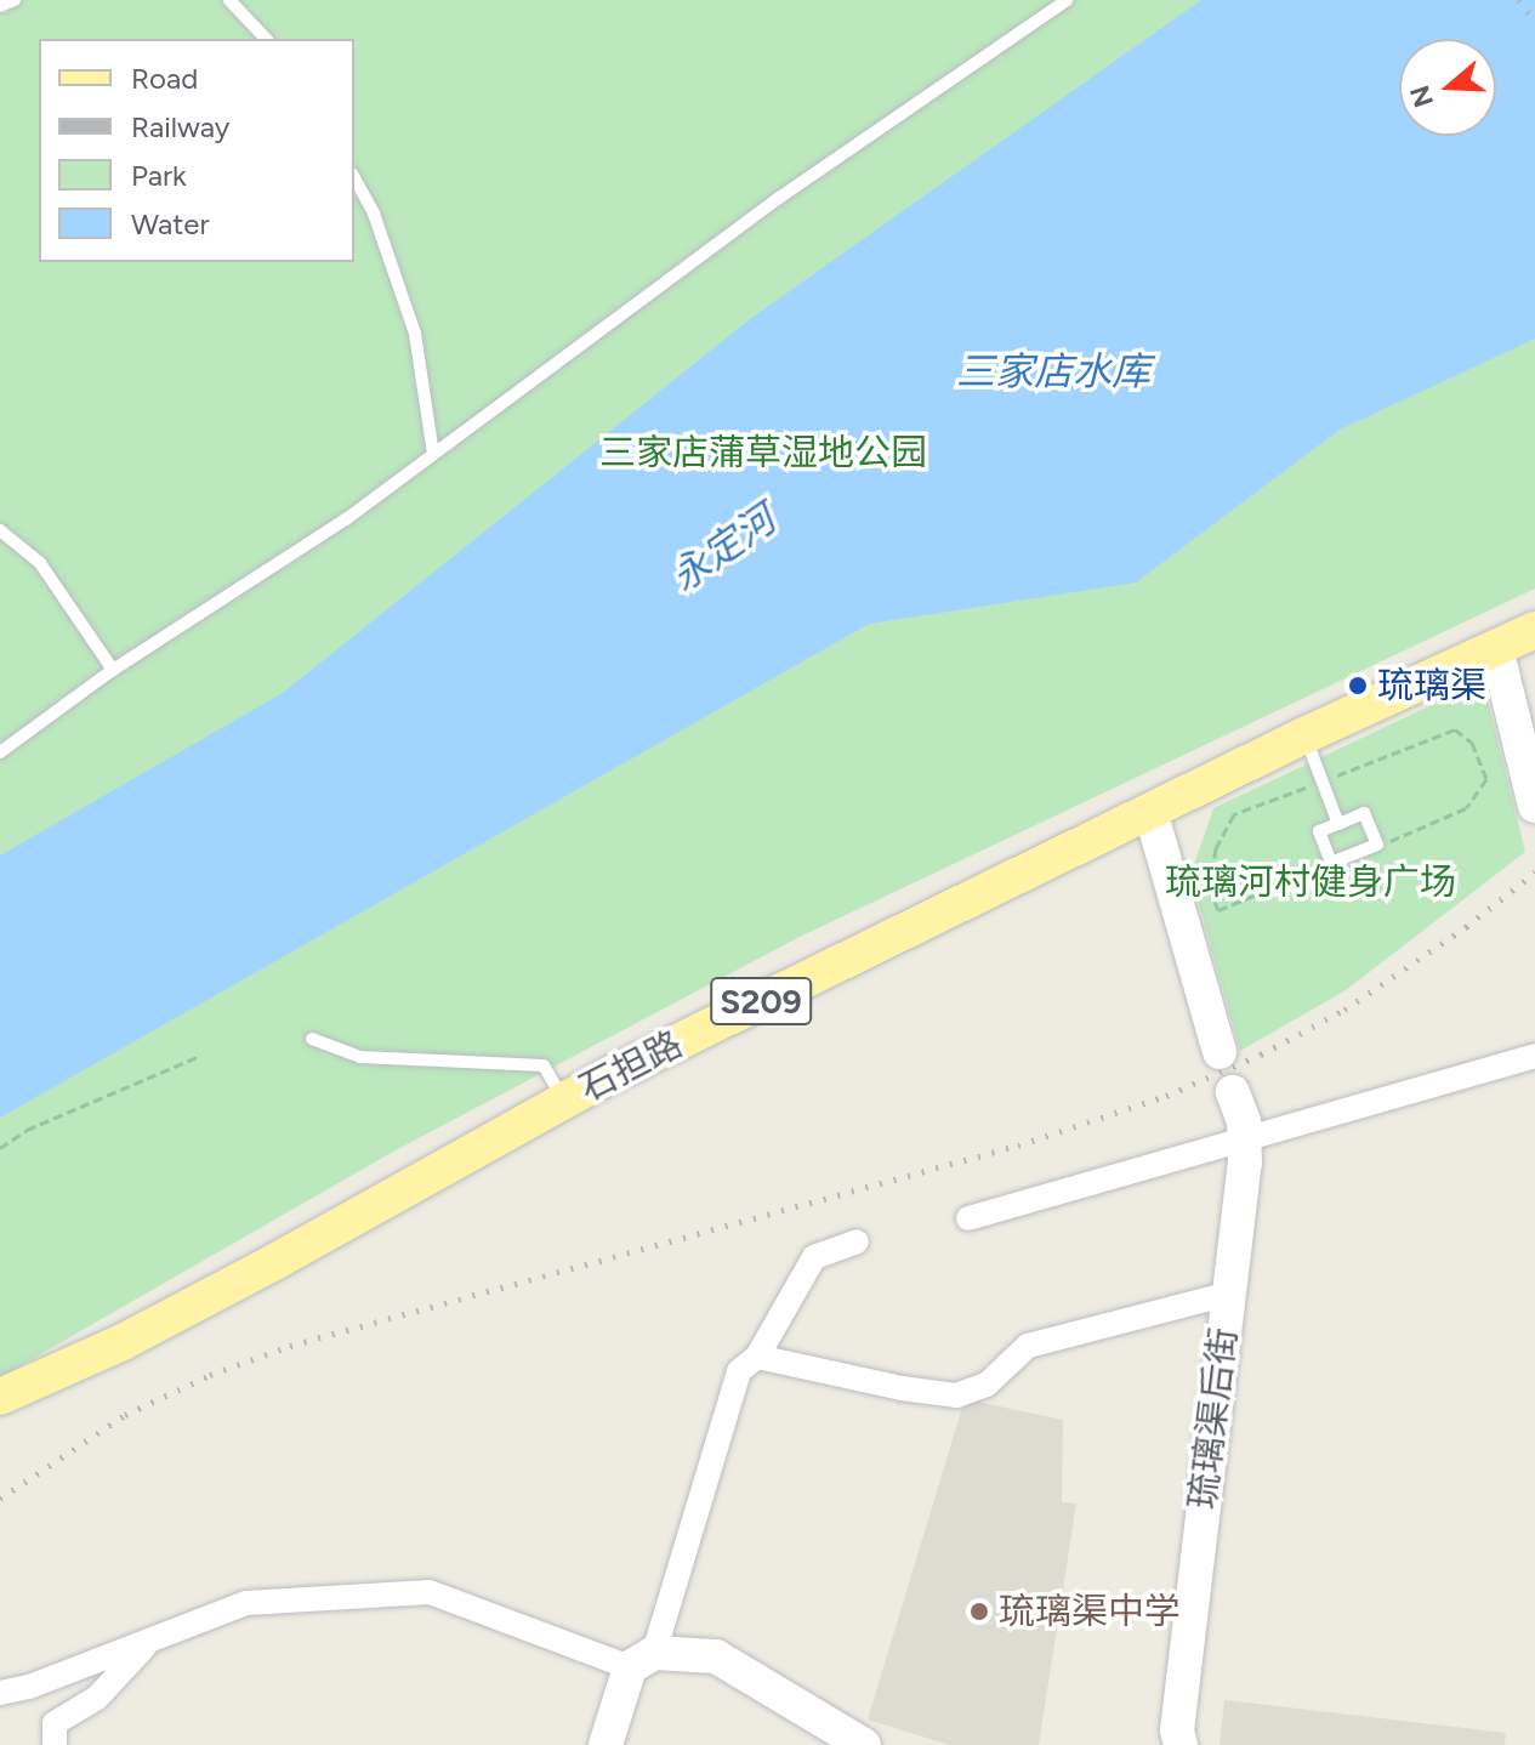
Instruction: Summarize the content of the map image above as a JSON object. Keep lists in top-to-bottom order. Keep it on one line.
{"streets":{"main road":["S209","石担路"],"street":["琉璃渠后街"]},"water":["三家店水库","永定河"],"parks":["三家店蒲草湿地公园","琉璃河村健身广场"],"places":["琉璃渠","琉璃渠中学"],"legend":["Road","Railway","Park","Water"],"north":"left"}
